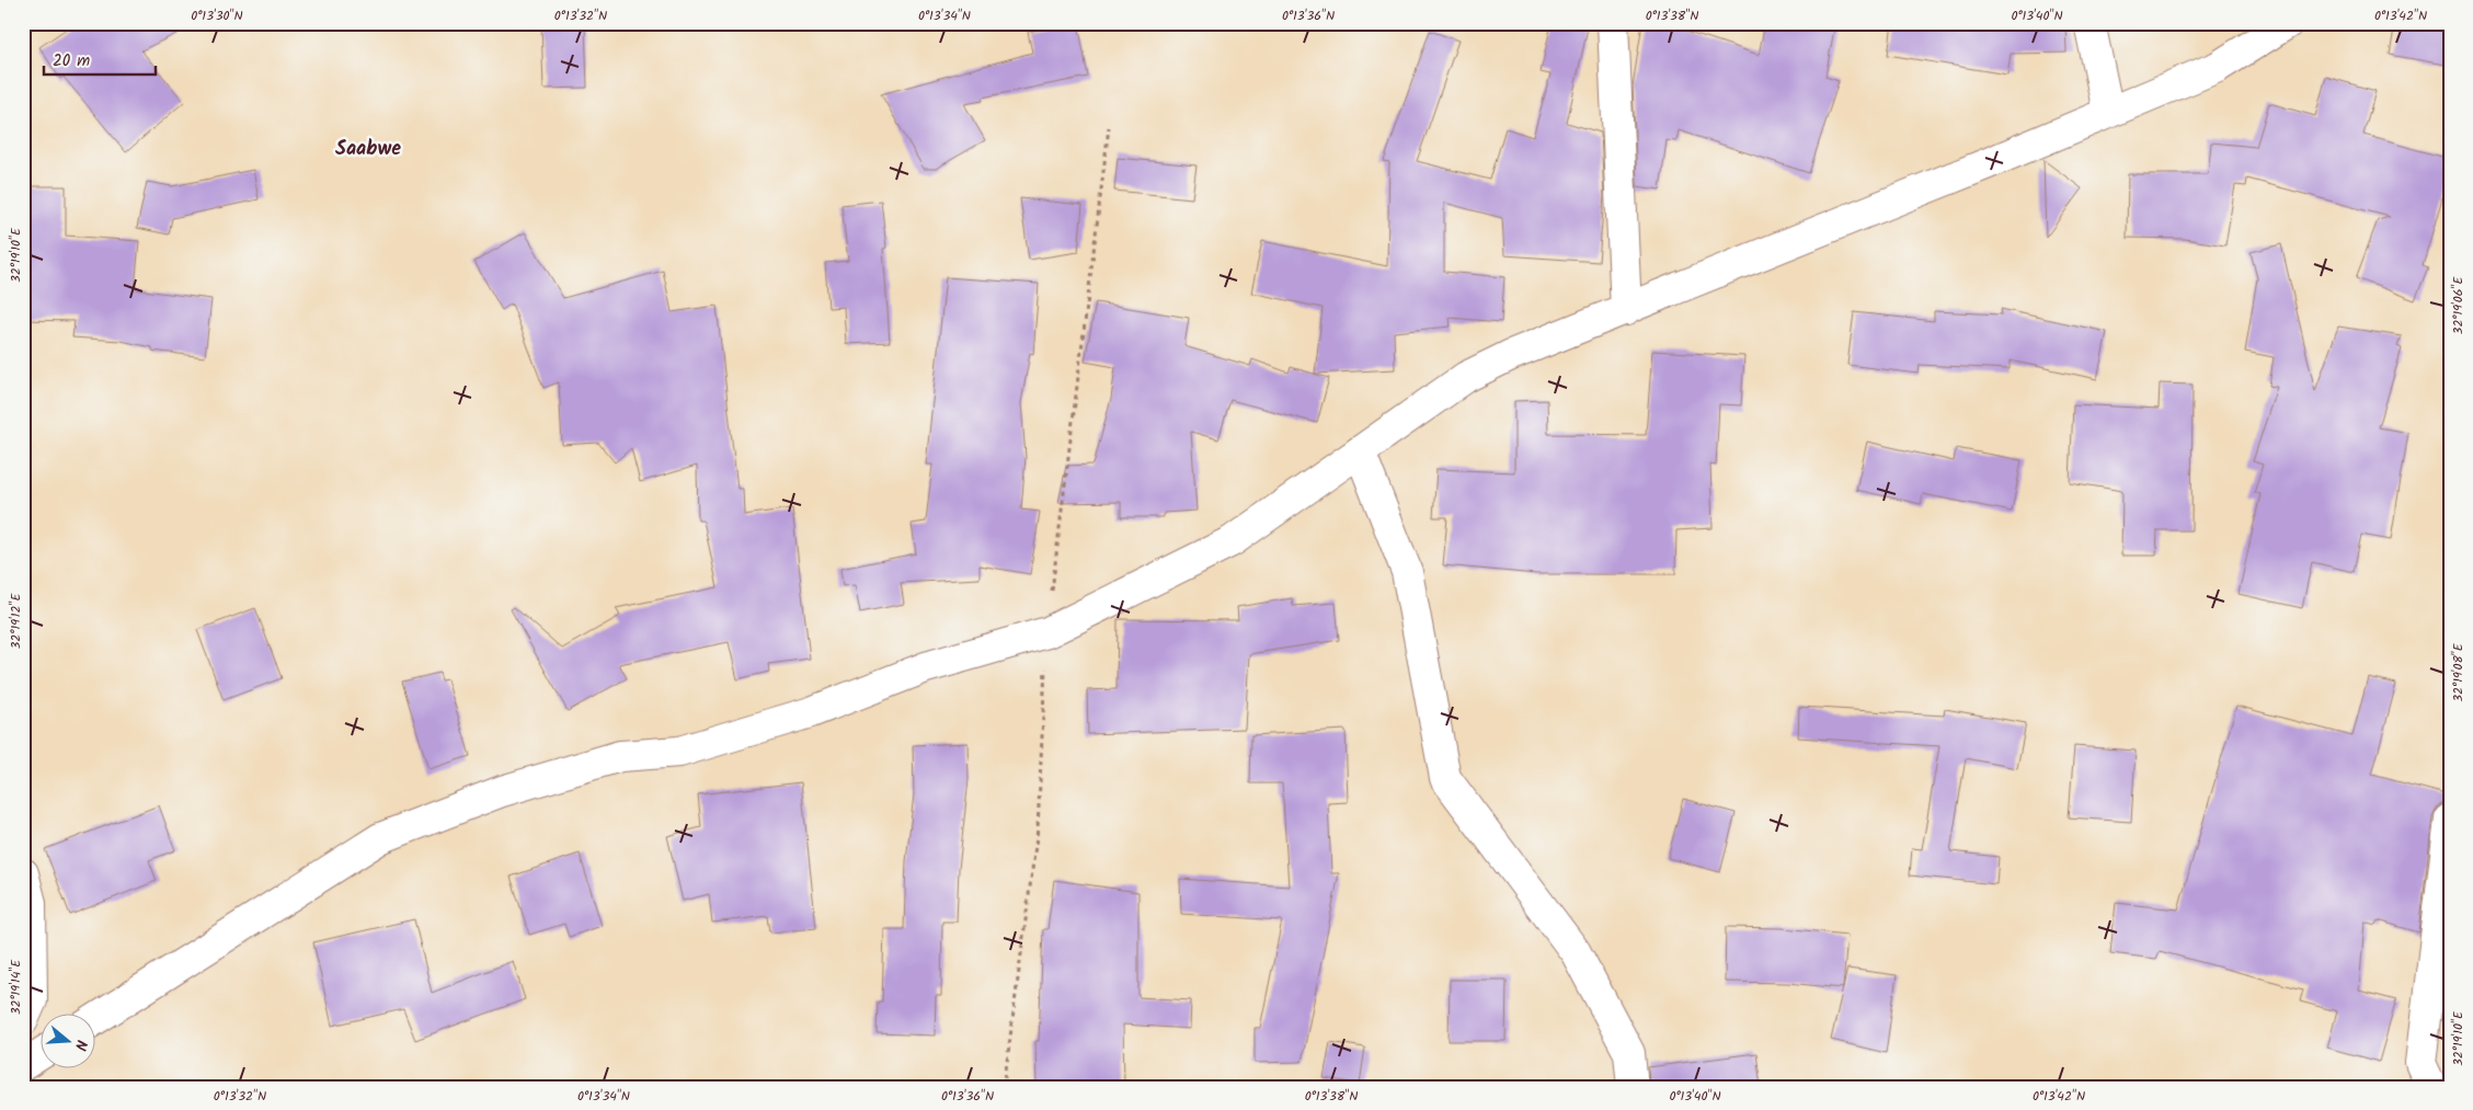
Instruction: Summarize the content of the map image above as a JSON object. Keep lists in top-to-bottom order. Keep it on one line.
{"districts":["Saabwe"],"scale_bar":"20 m","north":"right","coordinates":["0°13'30\"N","0°13'32\"N","0°13'34\"N","0°13'36\"N","0°13'38\"N","0°13'40\"N","0°13'42\"N","32°19'10\"E","32°19'06\"E","32°19'12\"E","32°19'08\"E","32°19'14\"E"]}
